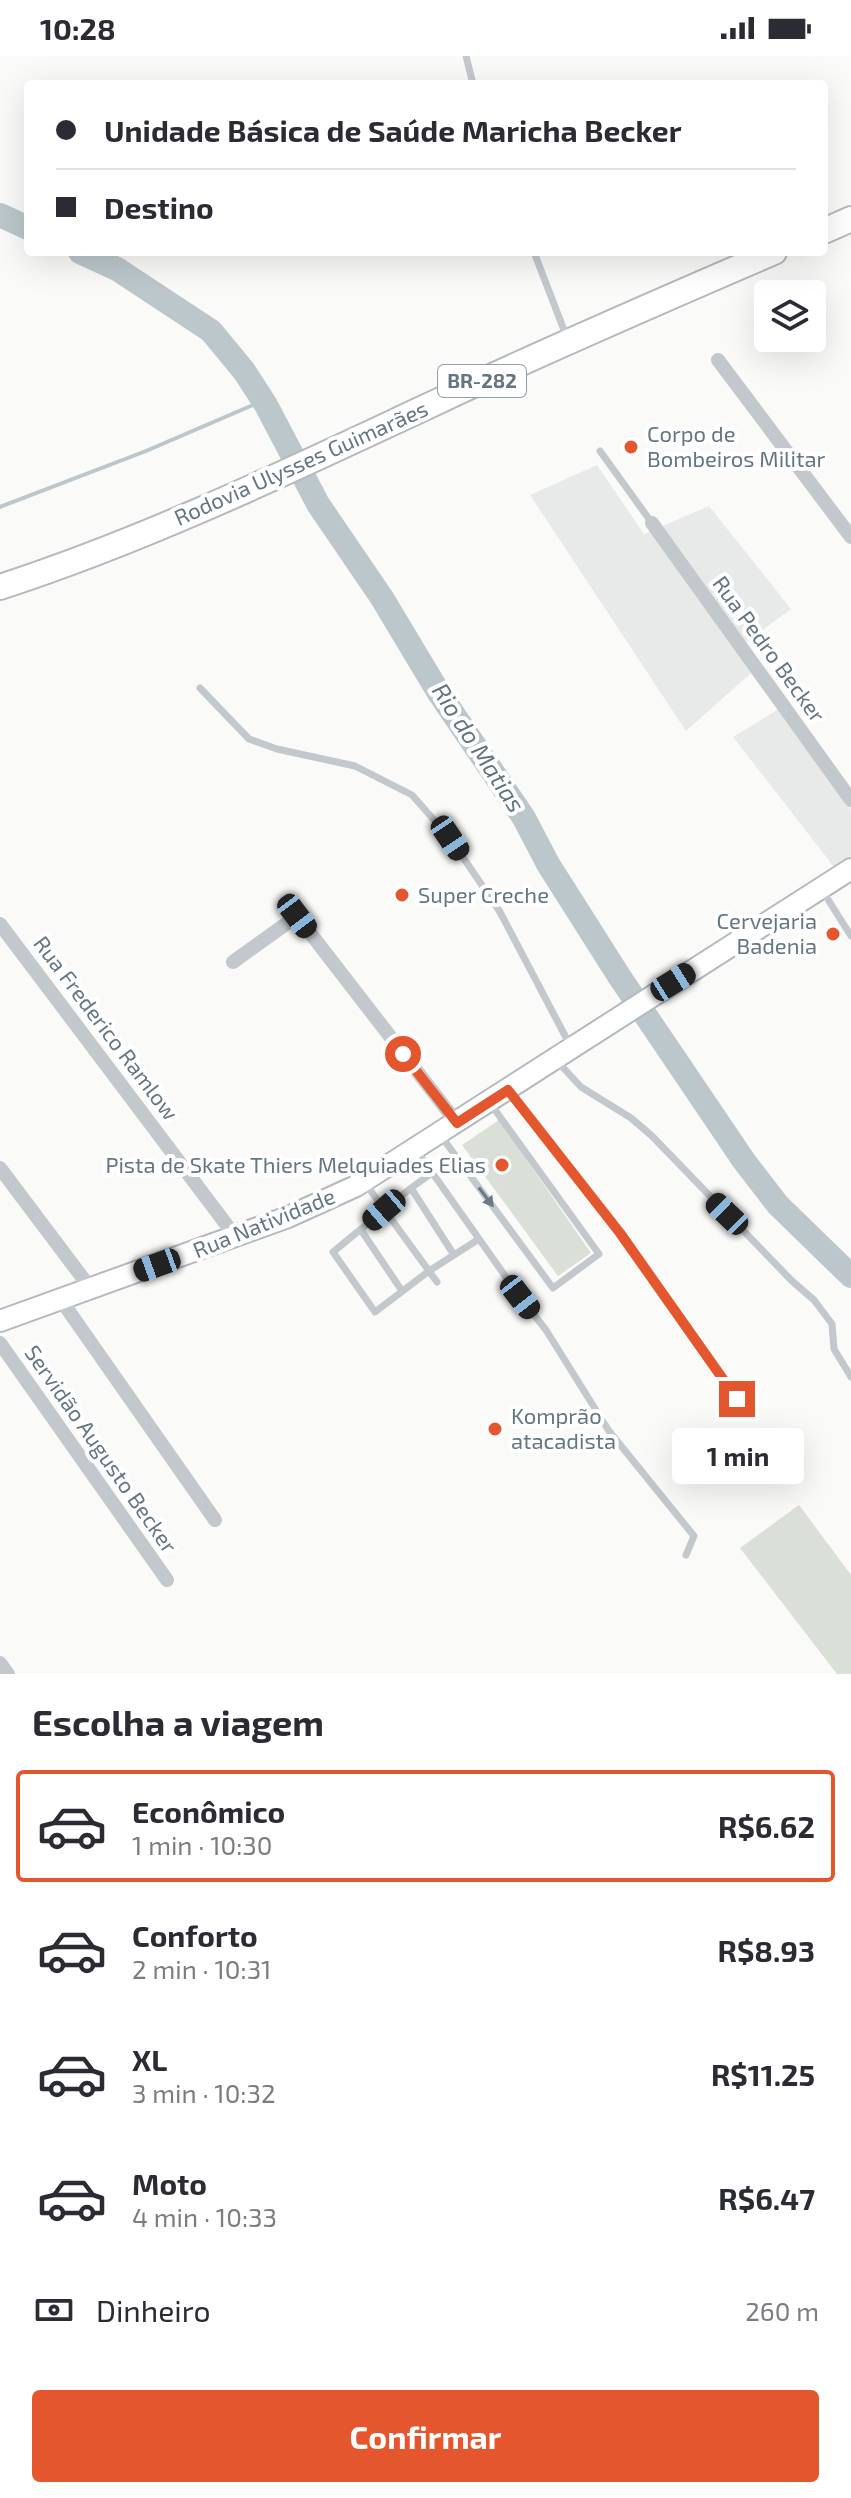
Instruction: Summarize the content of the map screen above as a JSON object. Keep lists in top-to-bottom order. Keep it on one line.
{"streets":{"highway":["BR-282","Rodovia Ulysses Guimarães"],"main road":["Rua Natividade"],"street":["Rua Pedro Becker","Rua Frederico Ramlow","Servidão Augusto Becker"]},"crossings":[["Rua Frederico Ramlow","Rua Natividade"]],"water":["Rio do Matias"],"places":["Corpo de Bombeiros Militar","Super Creche","Cervejaria Badenia","Pista de Skate Thiers Melquiades Elias","Komprão atacadista"],"page":{"status":"10:28","banner":["Unidade Básica de Saúde Maricha Becker","Destino"],"bubble":"1 min","heading":"Escolha a viagem","list":[{"name":"Econômico","note":"1 min · 10:30","value":"R$6.62"},{"name":"Conforto","note":"2 min · 10:31","value":"R$8.93"},{"name":"XL","note":"3 min · 10:32","value":"R$11.25"},{"name":"Moto","note":"4 min · 10:33","value":"R$6.47"}],"pay":["Dinheiro","260 m"],"buttons":"Confirmar"}}
